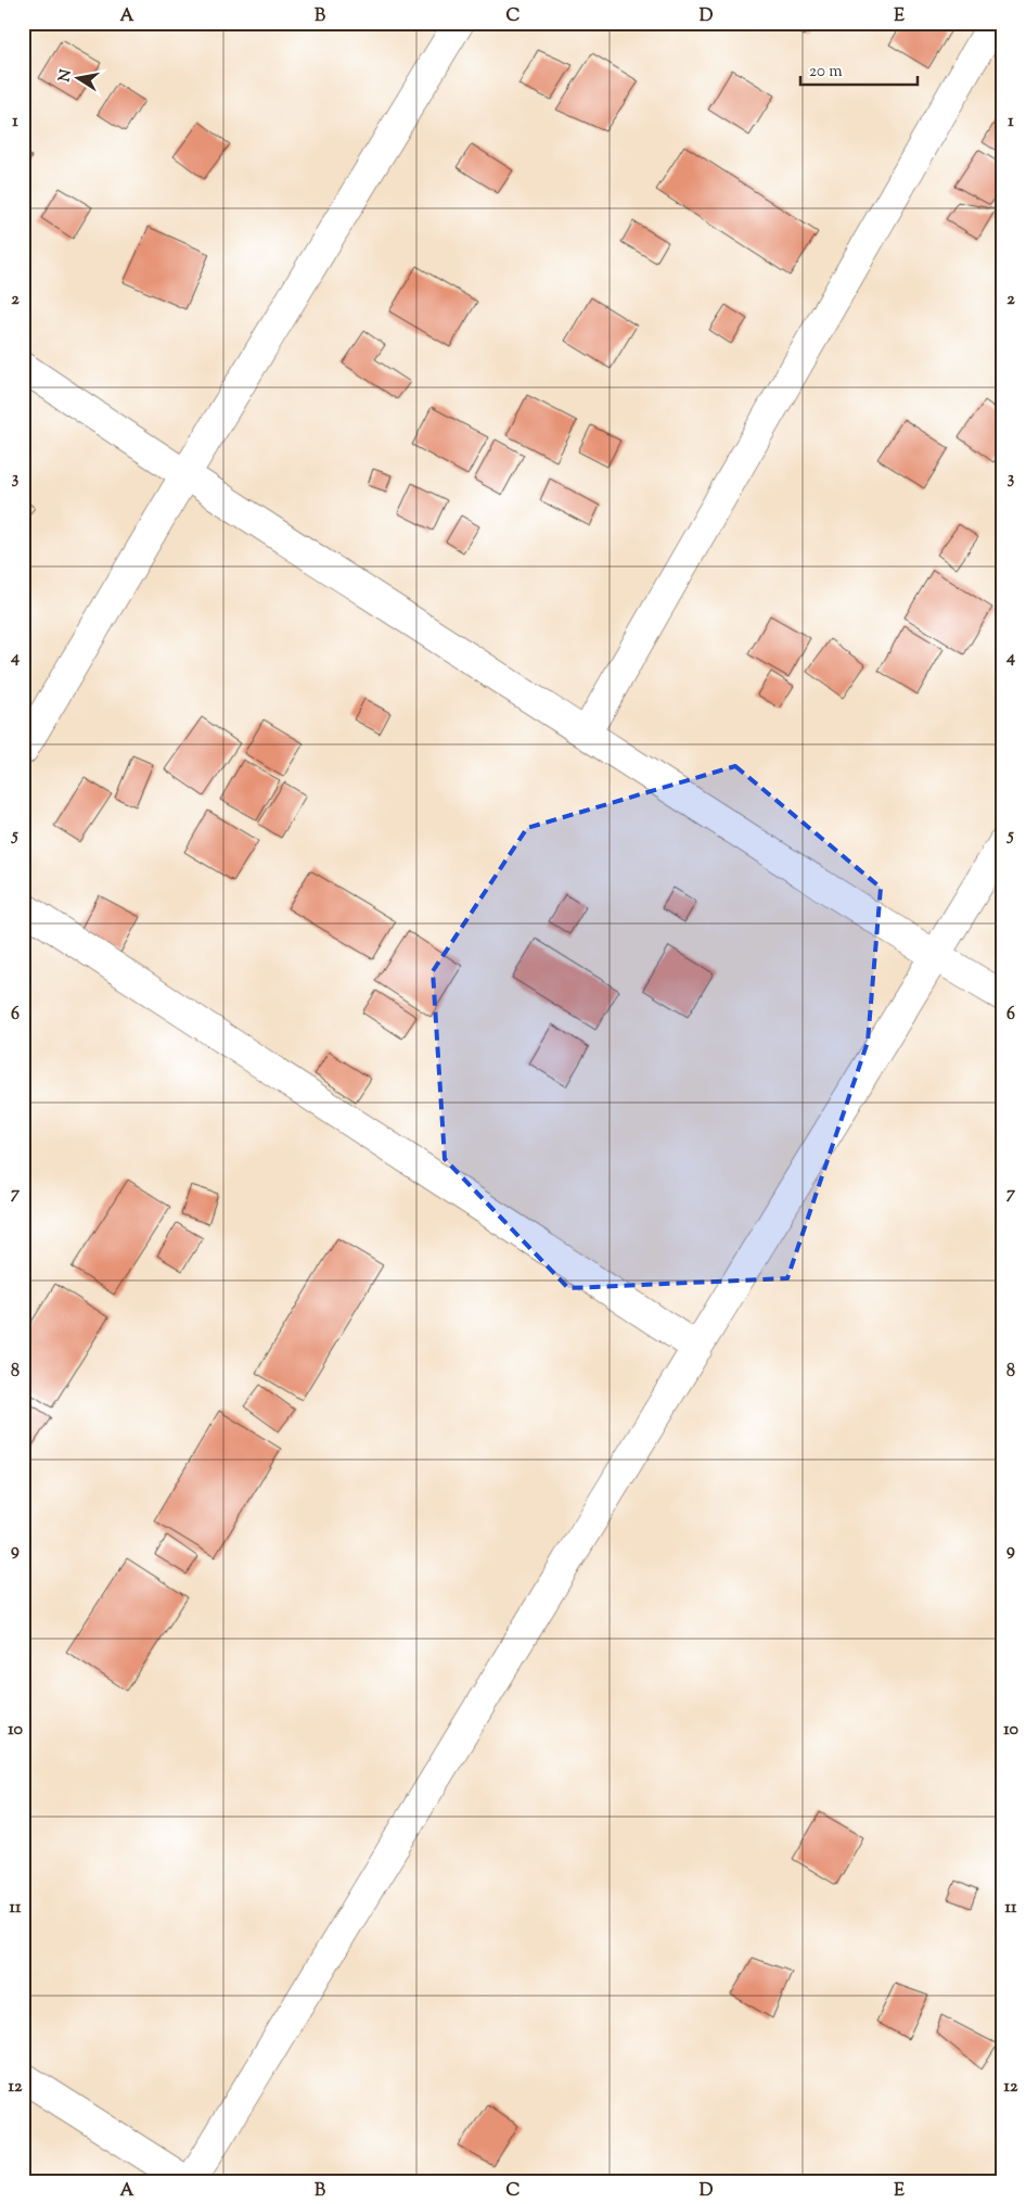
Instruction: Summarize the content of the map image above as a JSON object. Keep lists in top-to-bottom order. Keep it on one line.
{"scale_bar":"20 m","north":"left","grid":{"columns":["A","B","C","D","E"],"rows":["1","2","3","4","5","6","7","8","9","10","11","12"]}}
